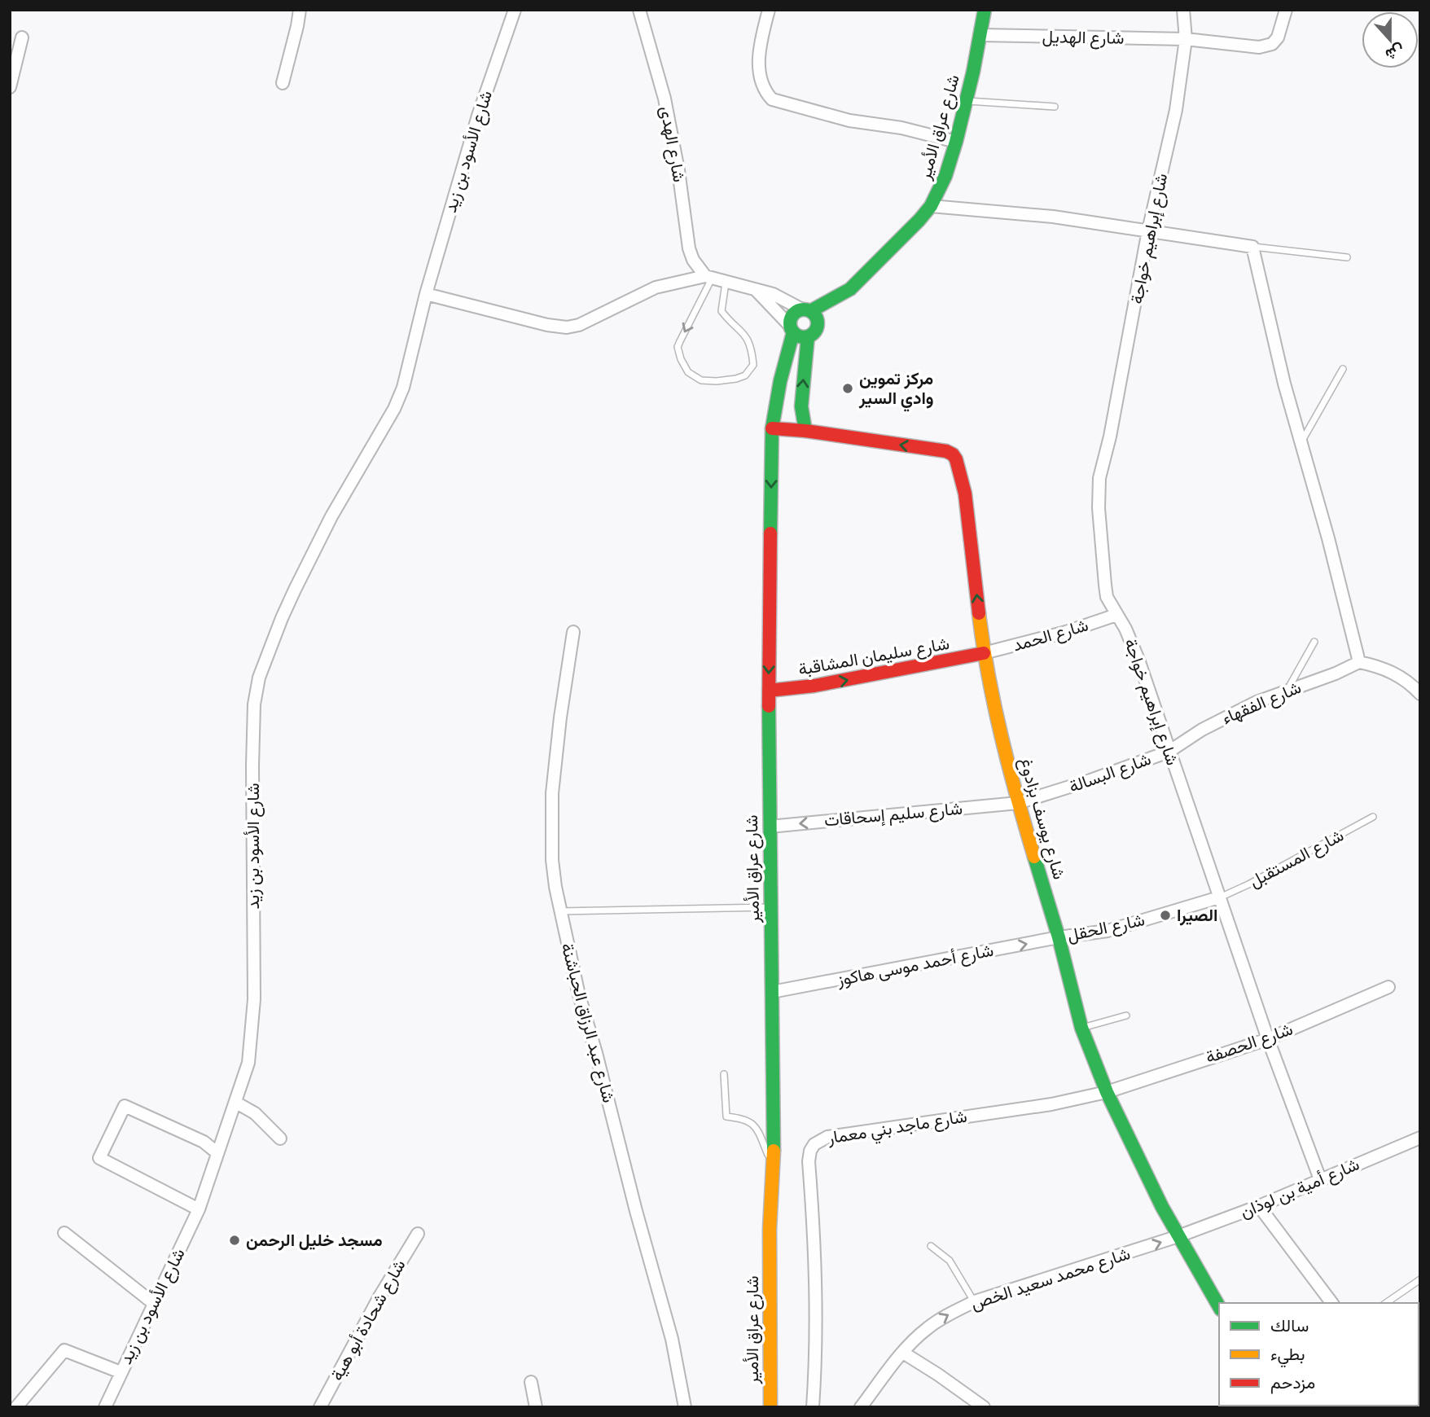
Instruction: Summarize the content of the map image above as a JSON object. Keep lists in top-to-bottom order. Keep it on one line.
{"streets":{"main road":["شارع عراق الأمير","شارع سليمان المشاقبة","شارع يوسف بزادوغ"],"street":["شارع الهديل","شارع الهدى","شارع الأسود بن زيد","شارع إبراهيم خواجة","شارع الحمد","شارع الفقهاء","شارع البسالة","شارع سليم إسحاقات","شارع الحقل","شارع أحمد موسى هاكوز","شارع عبد الرزاق الحباشنة","شارع الحصفة","شارع ماجد بني معمار","شارع أمية بن لوذان","شارع محمد سعيد الخص","شارع شحادة أبو هية"],"lane":["شارع المستقبل"]},"crossings":[["شارع الهديل","شارع عراق الأمير"],["شارع الهديل","شارع إبراهيم خواجة"],["شارع عراق الأمير","شارع سليمان المشاقبة"],["شارع عراق الأمير","شارع سليم إسحاقات"],["شارع عراق الأمير","شارع أحمد موسى هاكوز"],["شارع إبراهيم خواجة","شارع الحمد"],["شارع إبراهيم خواجة","شارع الفقهاء"],["شارع إبراهيم خواجة","شارع البسالة"],["شارع إبراهيم خواجة","شارع المستقبل"],["شارع إبراهيم خواجة","شارع الحقل"],["شارع إبراهيم خواجة","شارع الحصفة"],["شارع إبراهيم خواجة","شارع أمية بن لوذان"],["شارع الحمد","شارع سليمان المشاقبة"],["شارع الحمد","شارع يوسف بزادوغ"],["شارع سليمان المشاقبة","شارع يوسف بزادوغ"],["شارع الفقهاء","شارع البسالة"],["شارع البسالة","شارع سليم إسحاقات"],["شارع البسالة","شارع يوسف بزادوغ"],["شارع سليم إسحاقات","شارع يوسف بزادوغ"],["شارع يوسف بزادوغ","شارع الحقل"],["شارع يوسف بزادوغ","شارع أحمد موسى هاكوز"],["شارع يوسف بزادوغ","شارع الحصفة"],["شارع يوسف بزادوغ","شارع ماجد بني معمار"],["شارع يوسف بزادوغ","شارع أمية بن لوذان"],["شارع يوسف بزادوغ","شارع محمد سعيد الخص"],["شارع المستقبل","شارع الحقل"],["شارع الحقل","شارع أحمد موسى هاكوز"],["شارع الحصفة","شارع ماجد بني معمار"],["شارع أمية بن لوذان","شارع محمد سعيد الخص"]],"one_way":["شارع سليمان المشاقبة","شارع سليم إسحاقات","شارع أحمد موسى هاكوز","شارع محمد سعيد الخص"],"places":["مركز تموين وادي السير","الصيرا","مسجد خليل الرحمن"],"legend":["سالك","بطيء","مزدحم"],"north":"bottom"}
